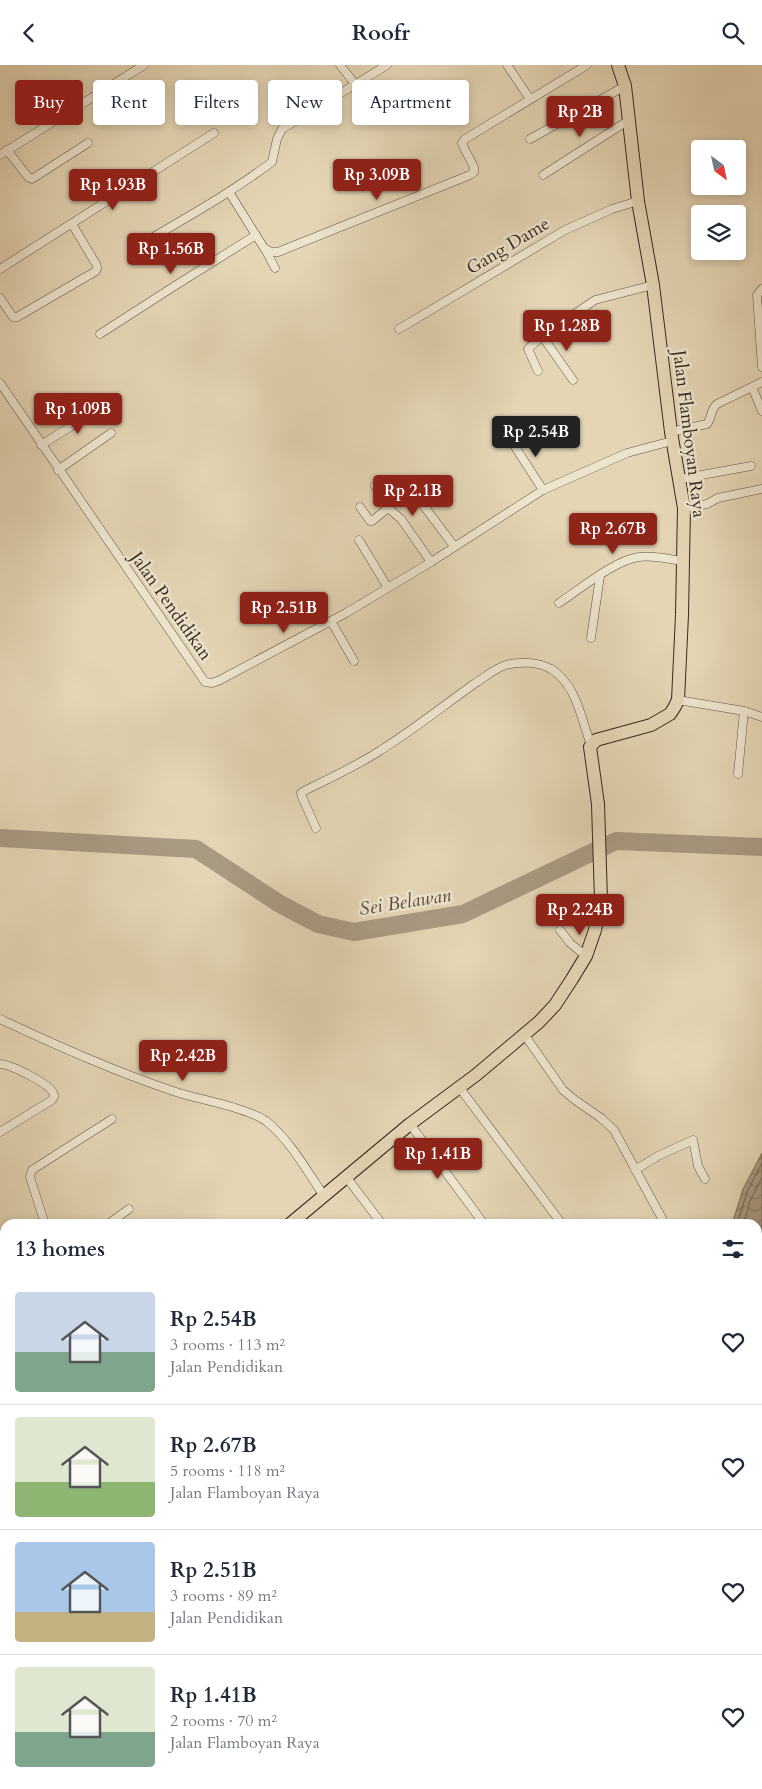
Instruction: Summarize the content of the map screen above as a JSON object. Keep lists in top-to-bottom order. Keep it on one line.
{"streets":{"main road":["Jalan Flamboyan Raya"],"street":["Gang Dame","Jalan Pendidikan"]},"crossings":[["Gang Dame","Jalan Flamboyan Raya"],["Jalan Flamboyan Raya","Jalan Pendidikan"]],"water":["Sei Belawan"],"north":"bottom right","page":{"header":"Roofr","chip":["Buy","Rent","Filters","New","Apartment"],"price":["Rp 2B","Rp 3.09B","Rp 1.93B","Rp 1.56B","Rp 1.28B","Rp 1.09B","Rp 2.54B","Rp 2.1B","Rp 2.67B","Rp 2.51B","Rp 2.24B","Rp 2.42B","Rp 1.41B"],"heading":"13 homes","list":[{"name":"Rp 2.54B","note":"3 rooms · 113 m² · Jalan Pendidikan"},{"name":"Rp 2.67B","note":"5 rooms · 118 m² · Jalan Flamboyan Raya"},{"name":"Rp 2.51B","note":"3 rooms · 89 m² · Jalan Pendidikan"},{"name":"Rp 1.41B","note":"2 rooms · 70 m² · Jalan Flamboyan Raya"}]}}
